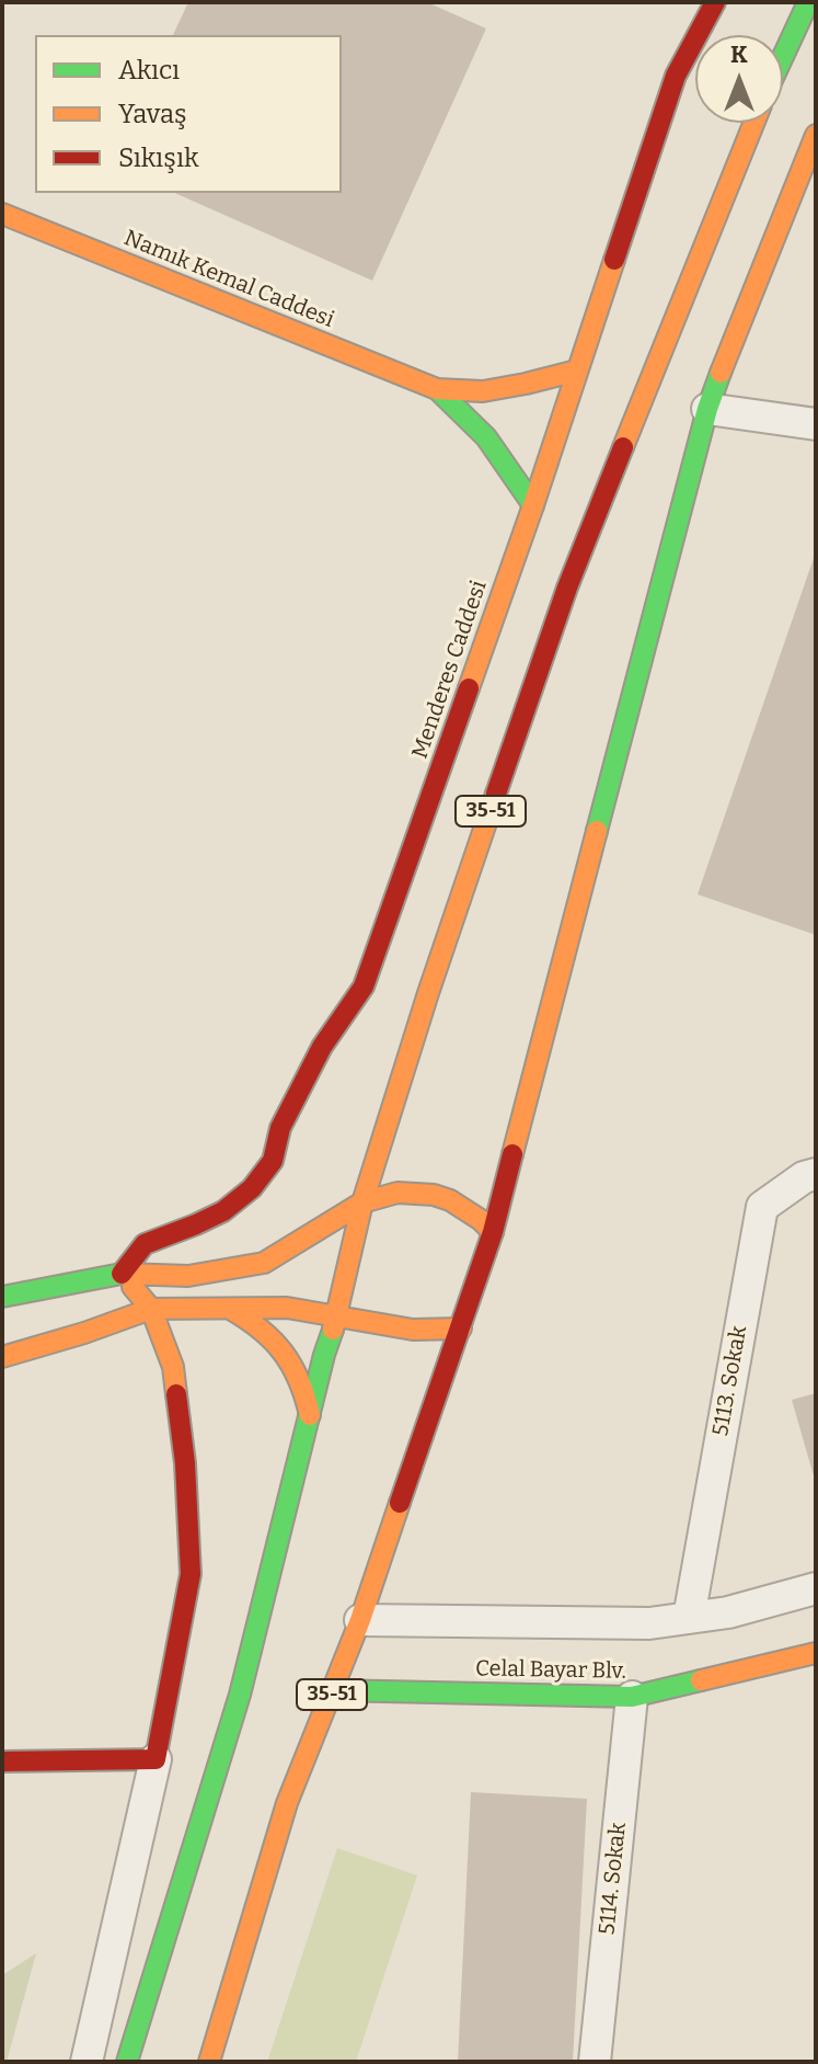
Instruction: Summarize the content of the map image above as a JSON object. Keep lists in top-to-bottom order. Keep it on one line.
{"streets":{"main road":["Namık Kemal Caddesi","Menderes Caddesi","35-51","Celal Bayar Blv."],"street":["5113. Sokak","5114. Sokak"]},"crossings":[["35-51","Celal Bayar Blv."],["Celal Bayar Blv.","5114. Sokak"]],"legend":["Akıcı","Yavaş","Sıkışık"],"north":"top"}
